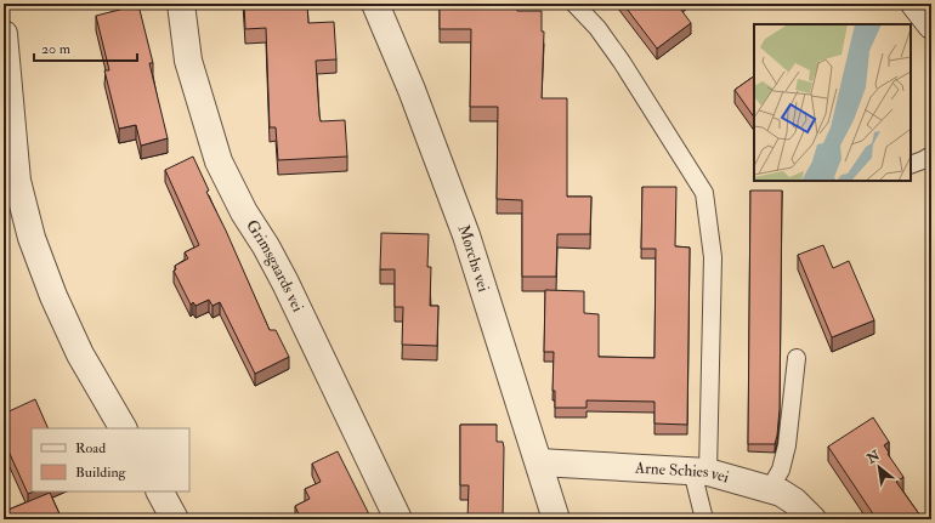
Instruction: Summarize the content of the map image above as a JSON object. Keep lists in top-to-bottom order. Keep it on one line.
{"streets":{"street":["Mørchs vei","Grimsgaards vei","Arne Schies vei"]},"crossings":[["Mørchs vei","Arne Schies vei"]],"legend":["Road","Building"],"scale_bar":"20 m","north":"top left"}
